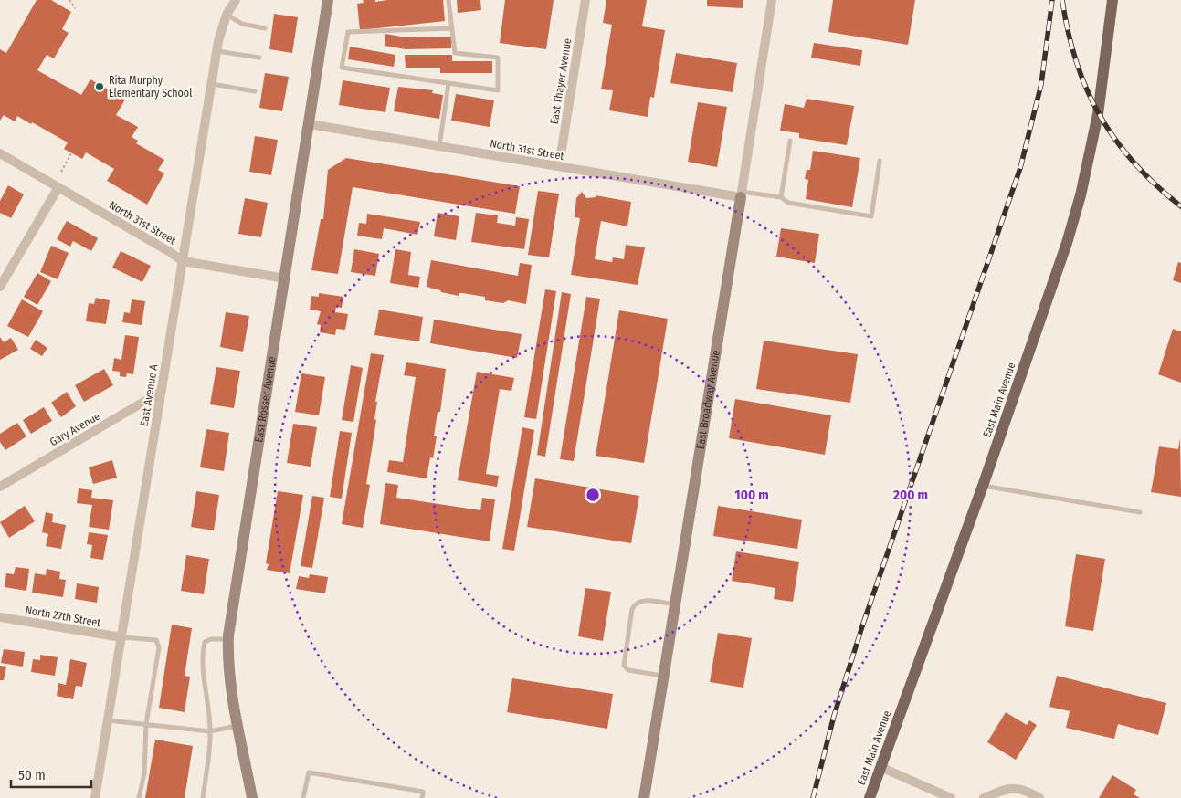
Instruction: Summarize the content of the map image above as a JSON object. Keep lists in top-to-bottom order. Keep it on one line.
{"streets":{"main road":["East Main Avenue"],"street":["East Thayer Avenue","North 31st Street","East Avenue A","East Rosser Avenue","East Broadway Avenue","Gary Avenue","North 27th Street"]},"crossings":[["East Thayer Avenue","North 31st Street"],["North 31st Street","East Avenue A"],["North 31st Street","East Rosser Avenue"],["North 31st Street","East Broadway Avenue"],["East Avenue A","Gary Avenue"],["East Avenue A","North 27th Street"]],"places":["Rita Murphy Elementary School"],"scale_bar":"50 m","rings":["100 m","200 m"]}
